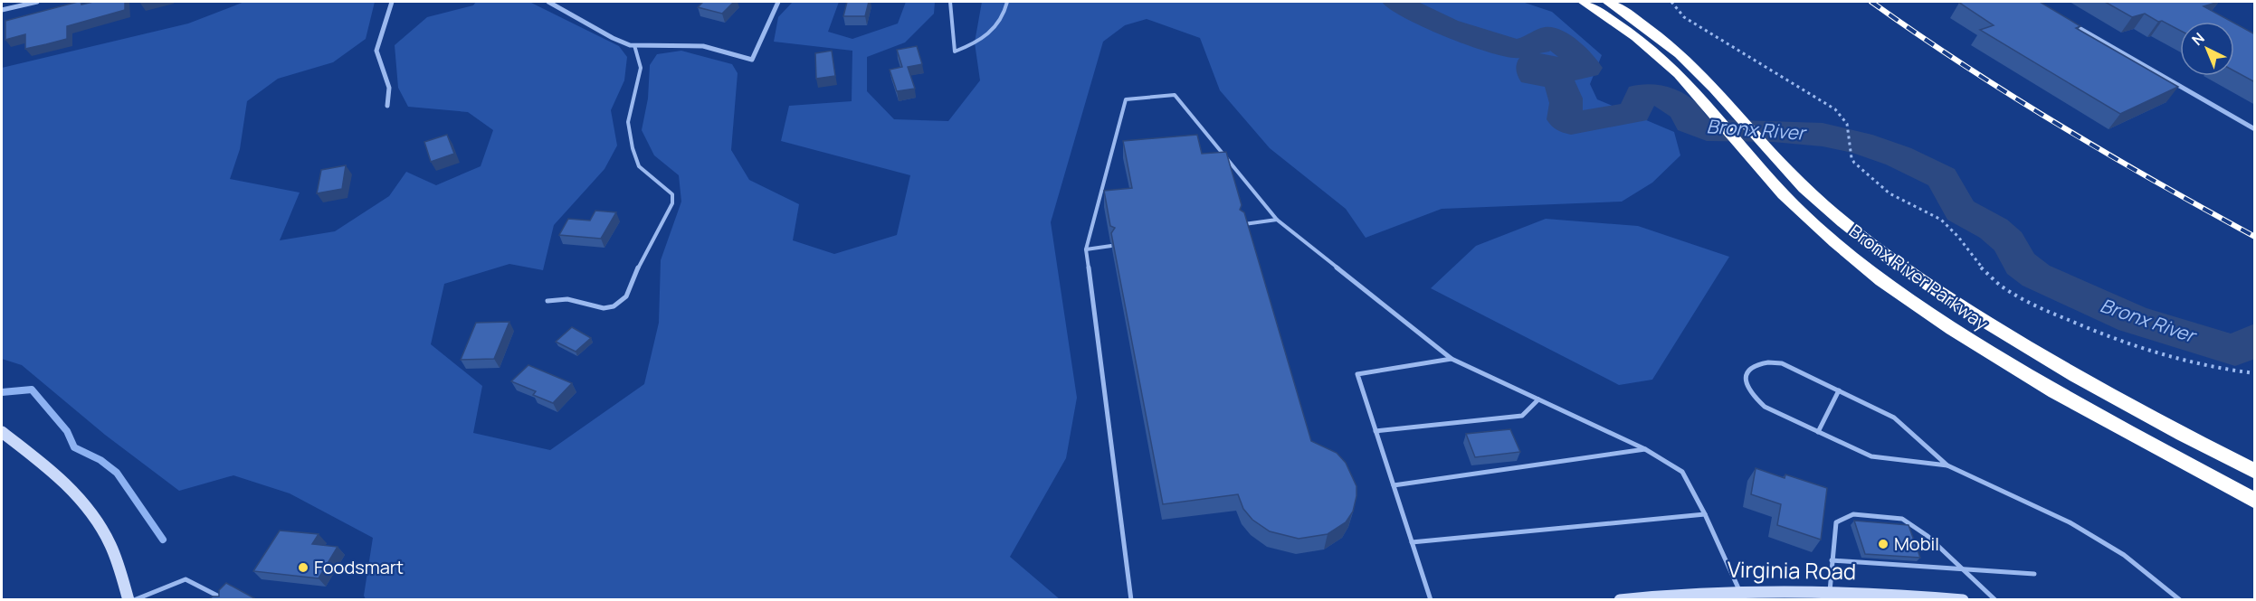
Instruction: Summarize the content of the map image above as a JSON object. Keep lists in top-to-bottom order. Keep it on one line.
{"streets":{"highway":["Bronx River Parkway"],"street":["Virginia Road"]},"water":["Bronx River"],"places":["Mobil","Foodsmart"],"north":"top left"}
